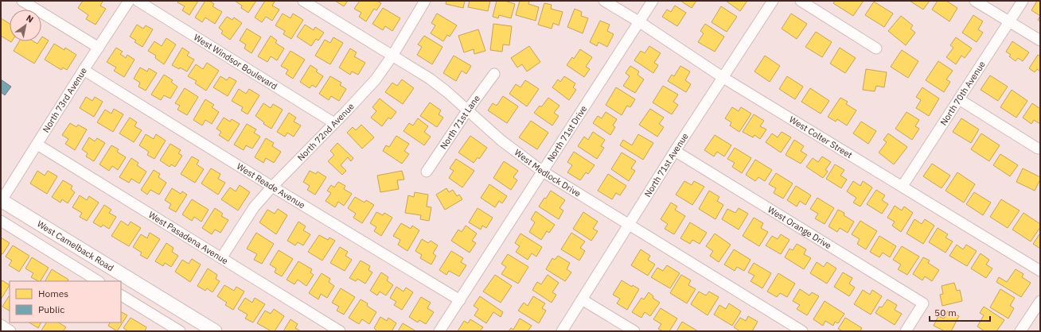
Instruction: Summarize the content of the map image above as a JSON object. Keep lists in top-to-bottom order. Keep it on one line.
{"streets":{"main road":["West Camelback Road"],"street":["West Windsor Boulevard","North 70th Avenue","North 73rd Avenue","North 71st Lane","North 72nd Avenue","North 71st Drive","West Colter Street","North 71st Avenue","West Medlock Drive","West Reade Avenue","West Orange Drive","West Pasadena Avenue"]},"crossings":[["West Windsor Boulevard","North 72nd Avenue"],["North 70th Avenue","West Colter Street"],["North 73rd Avenue","West Reade Avenue"],["North 73rd Avenue","West Pasadena Avenue"],["North 73rd Avenue","West Camelback Road"],["North 71st Lane","West Medlock Drive"],["North 72nd Avenue","West Medlock Drive"],["North 72nd Avenue","West Reade Avenue"],["North 72nd Avenue","West Pasadena Avenue"],["North 71st Drive","West Colter Street"],["North 71st Drive","West Medlock Drive"],["North 71st Drive","West Reade Avenue"],["West Colter Street","North 71st Avenue"],["North 71st Avenue","West Medlock Drive"],["North 71st Avenue","West Orange Drive"]],"legend":["Homes","Public"],"scale_bar":"50 m","north":"top right"}
